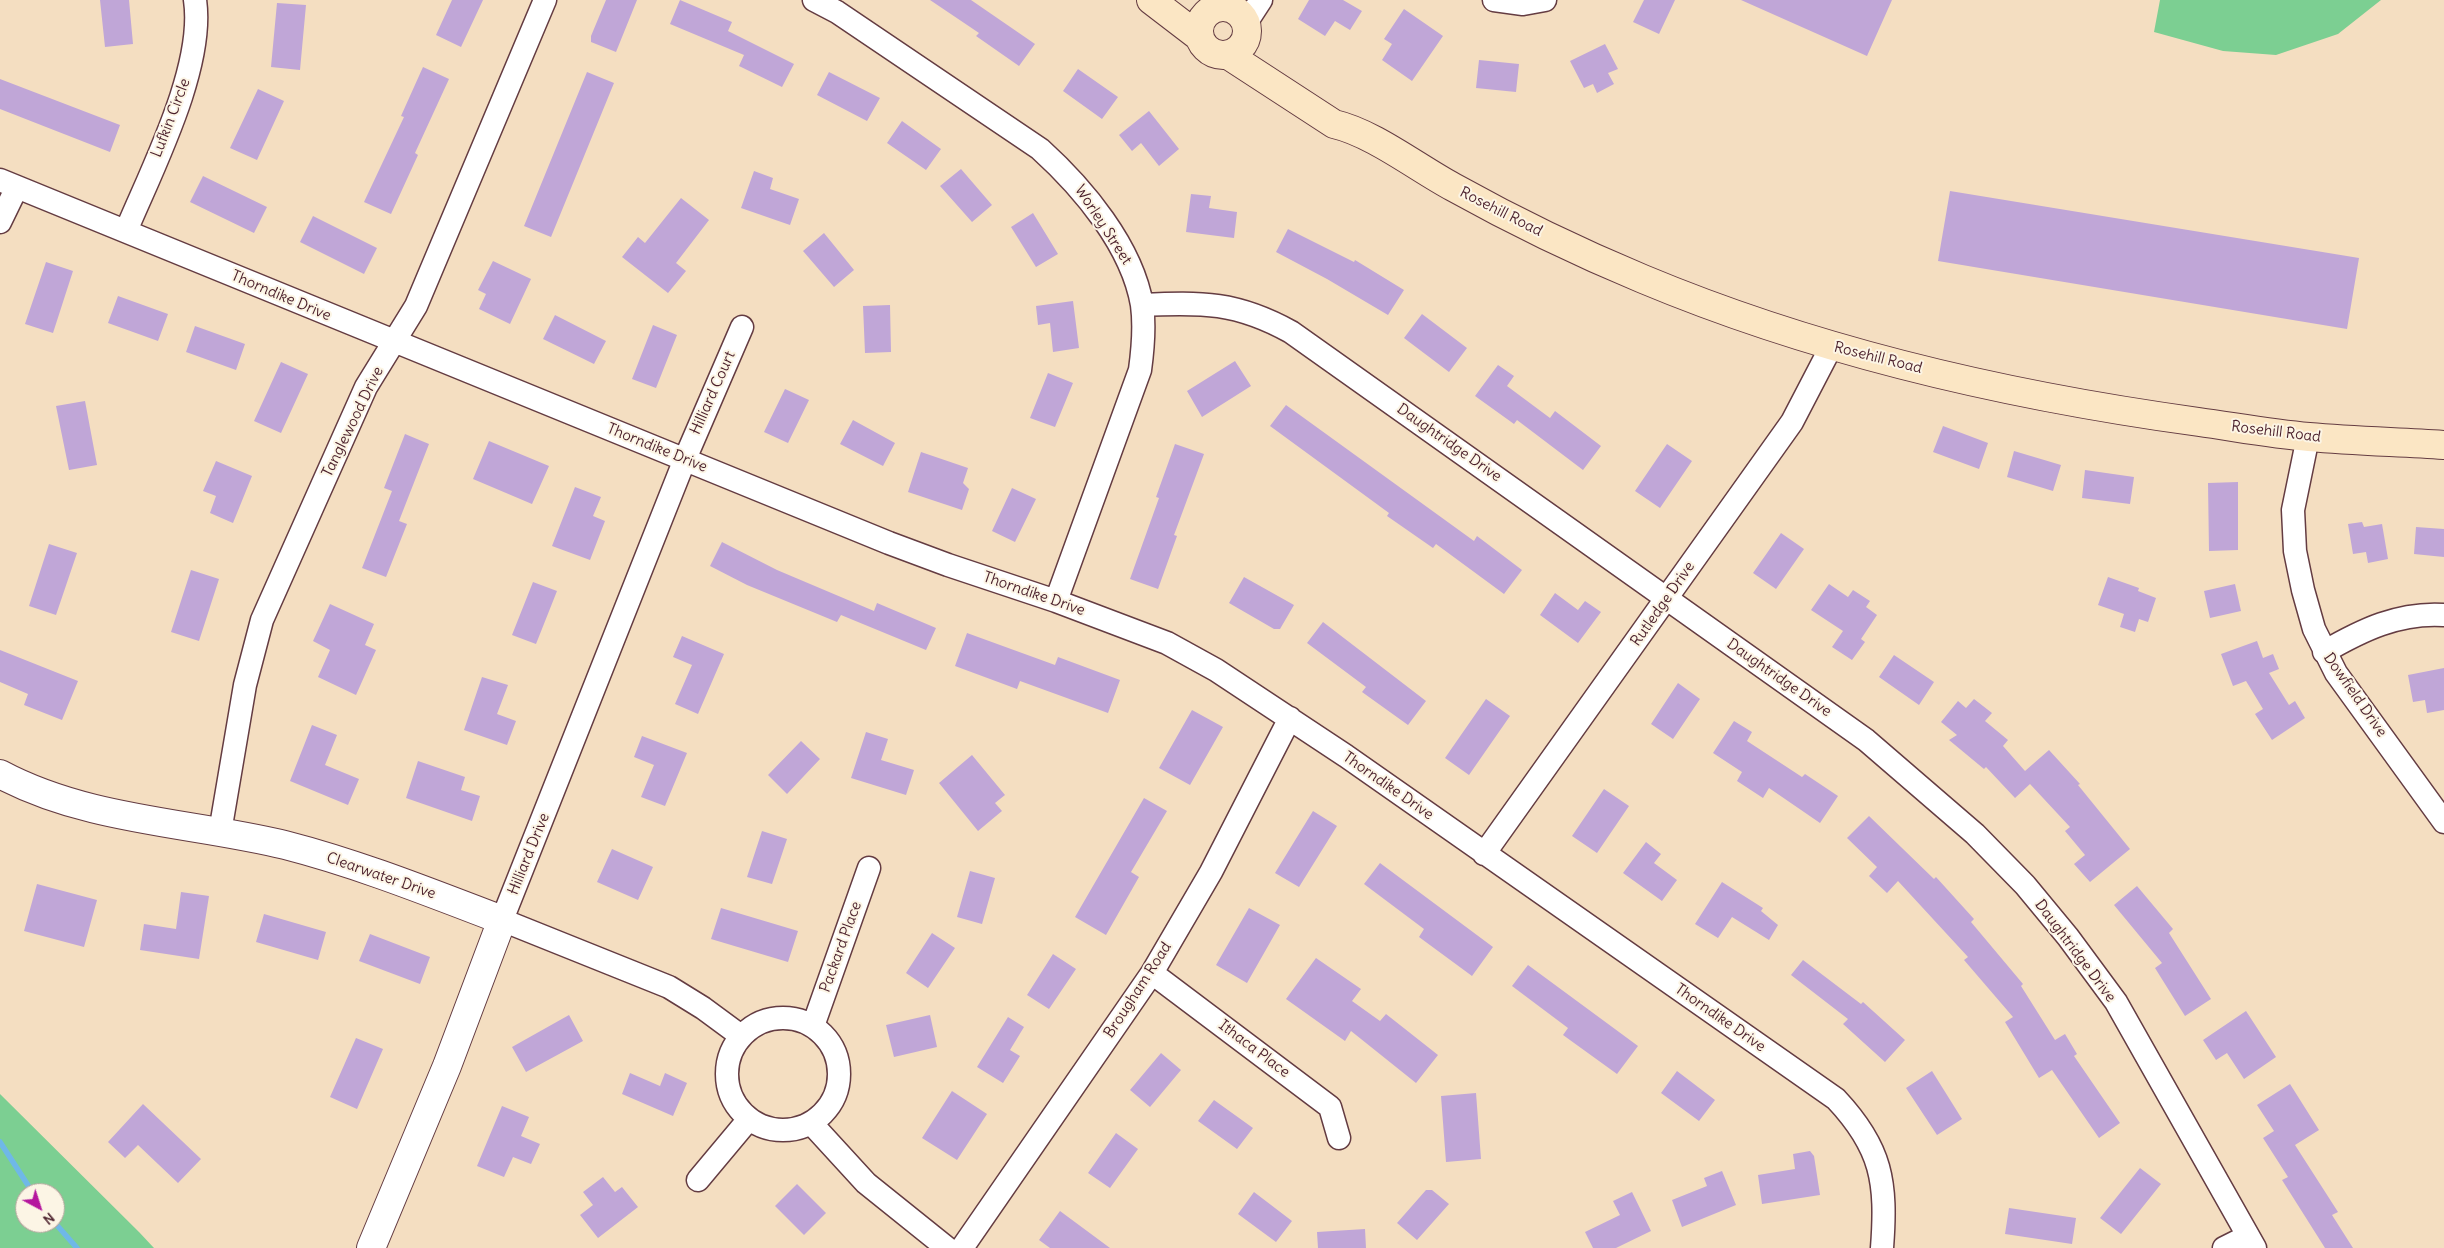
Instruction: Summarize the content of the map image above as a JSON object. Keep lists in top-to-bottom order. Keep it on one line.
{"streets":{"main road":["Rosehill Road"],"street":["Lufkin Circle","Worley Street","Thorndike Drive","Hilliard Court","Tanglewood Drive","Daughtridge Drive","Rutledge Drive","Dowfield Drive","Hilliard Drive","Clearwater Drive","Packard Place","Brougham Road","Ithaca Place"]},"crossings":[["Lufkin Circle","Thorndike Drive"],["Rosehill Road","Rutledge Drive"],["Rosehill Road","Dowfield Drive"],["Worley Street","Thorndike Drive"],["Worley Street","Daughtridge Drive"],["Thorndike Drive","Hilliard Court"],["Thorndike Drive","Tanglewood Drive"],["Thorndike Drive","Rutledge Drive"],["Thorndike Drive","Hilliard Drive"],["Thorndike Drive","Brougham Road"],["Hilliard Court","Hilliard Drive"],["Tanglewood Drive","Clearwater Drive"],["Daughtridge Drive","Rutledge Drive"],["Hilliard Drive","Clearwater Drive"],["Clearwater Drive","Packard Place"],["Brougham Road","Ithaca Place"]],"north":"bottom right"}
